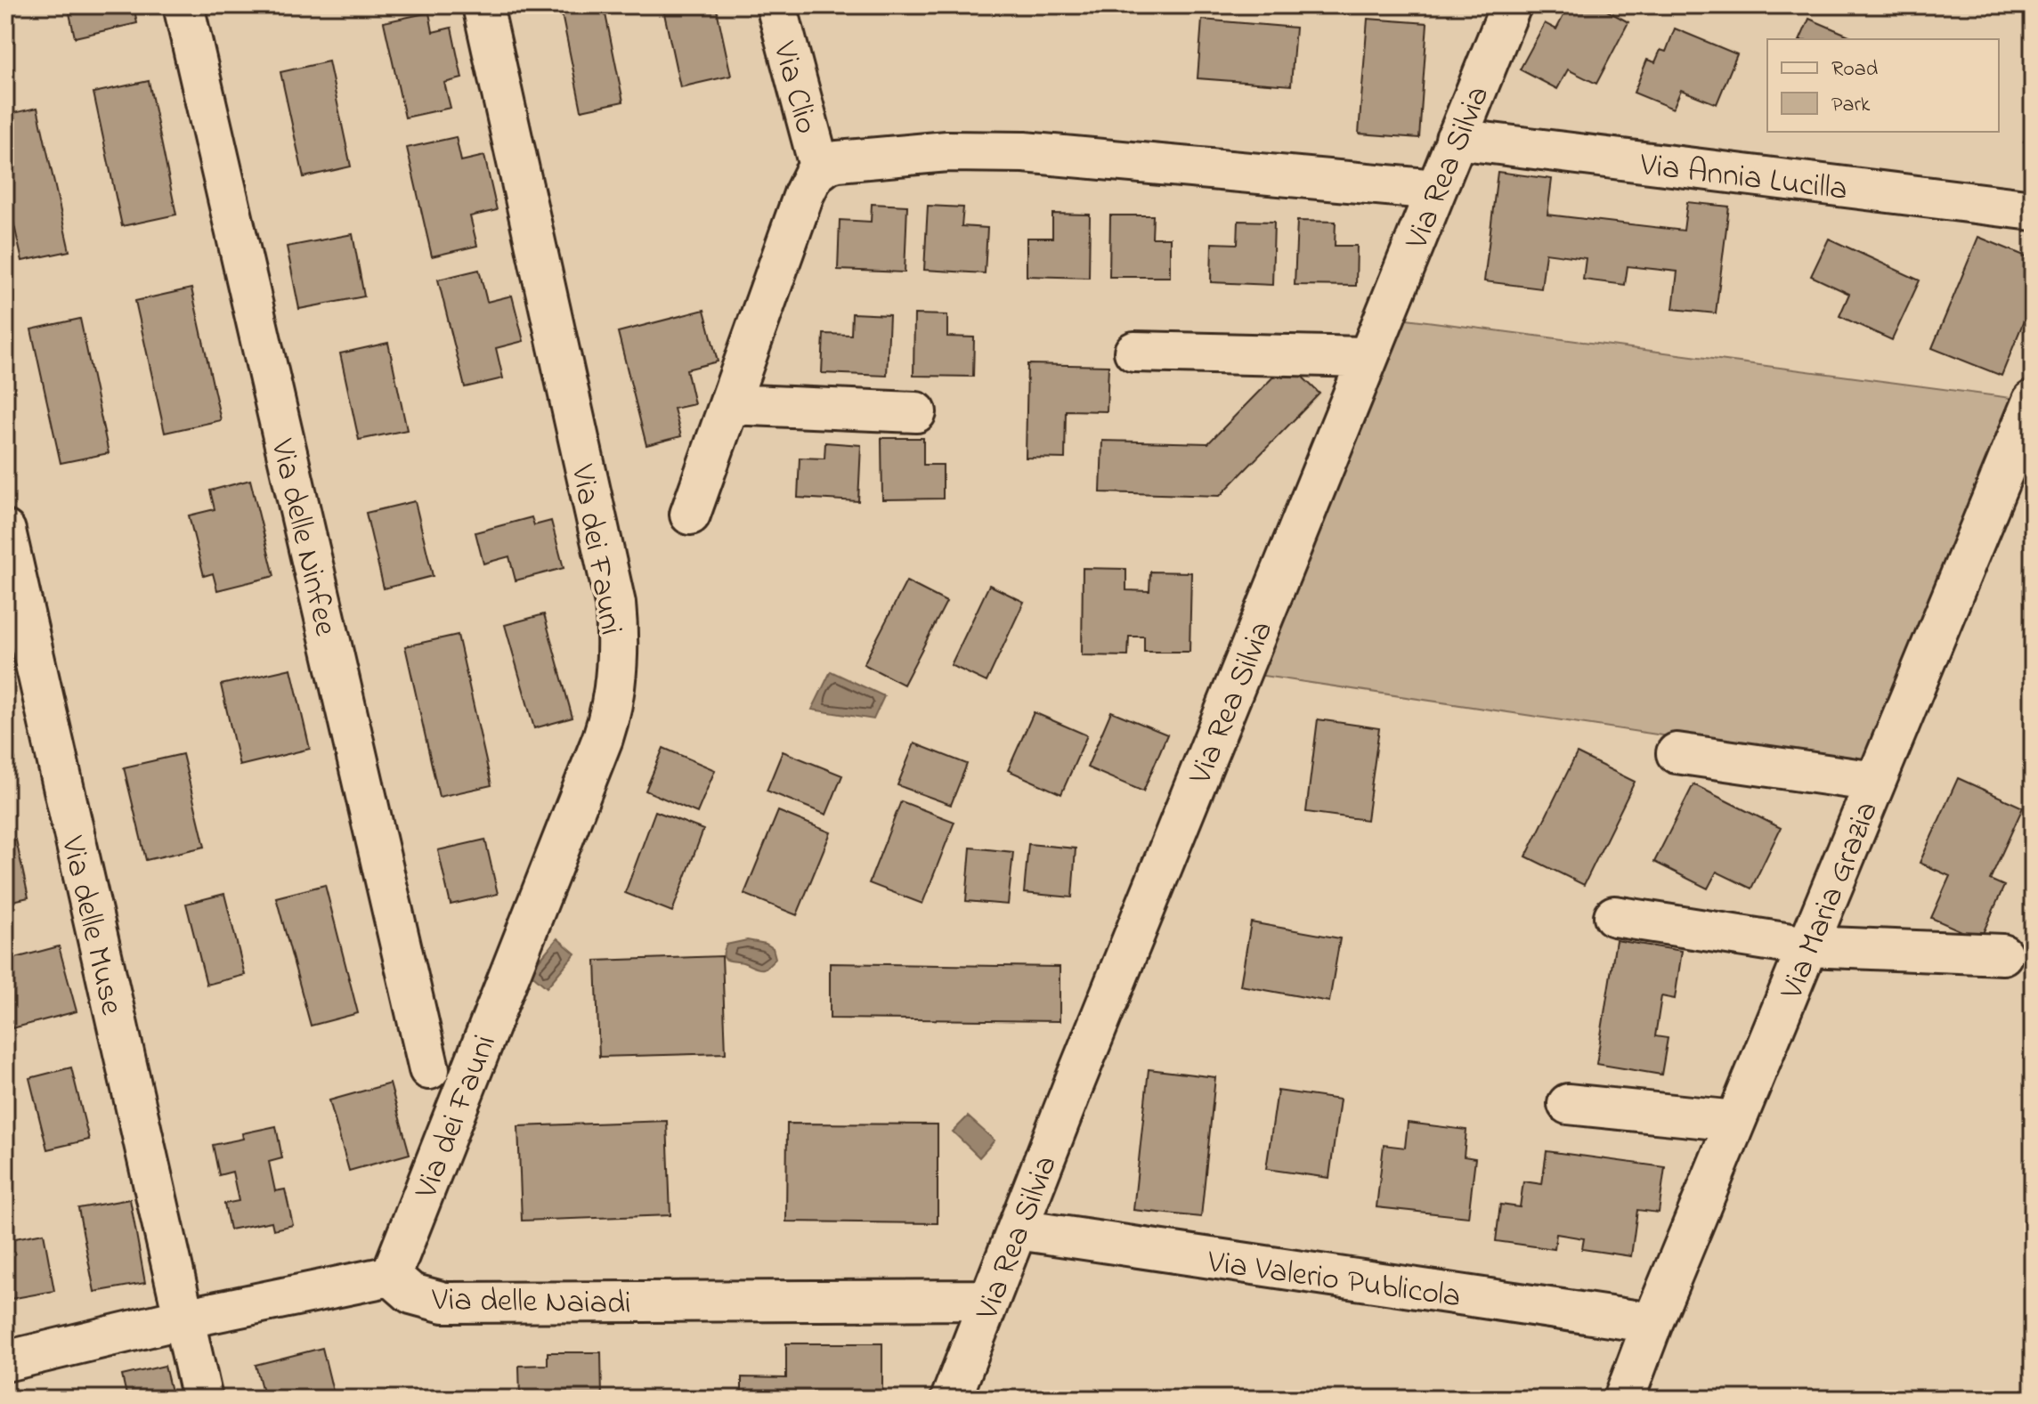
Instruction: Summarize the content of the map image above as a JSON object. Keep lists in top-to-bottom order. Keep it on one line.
{"streets":{"street":["Via Clio","Via Rea Silvia","Via Annia Lucilla","Via delle Ninfee","Via dei Fauni","Via Maria Grazia","Via delle Muse","Via Valerio Publicola","Via delle Naiadi"]},"crossings":[["Via Rea Silvia","Via Annia Lucilla"],["Via Rea Silvia","Via Valerio Publicola"],["Via Rea Silvia","Via delle Naiadi"],["Via dei Fauni","Via delle Naiadi"],["Via Maria Grazia","Via Valerio Publicola"],["Via delle Muse","Via delle Naiadi"]],"legend":["Road","Park"]}
